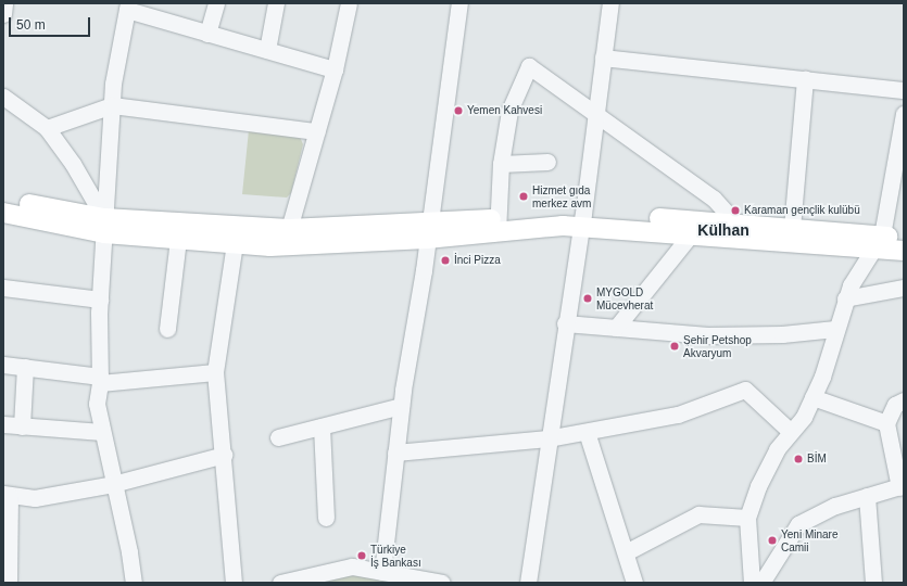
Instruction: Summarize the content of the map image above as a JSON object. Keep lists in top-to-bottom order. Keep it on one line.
{"districts":["Külhan"],"places":["Yemen Kahvesi","Hizmet gıda merkez avm","Karaman gençlik kulübü","İnci Pizza","MYGOLD Mücevherat","Şehir Petshop Akvaryum","BİM","Yeni Minare Camii","Türkiye İş Bankası"],"scale_bar":"50 m"}
